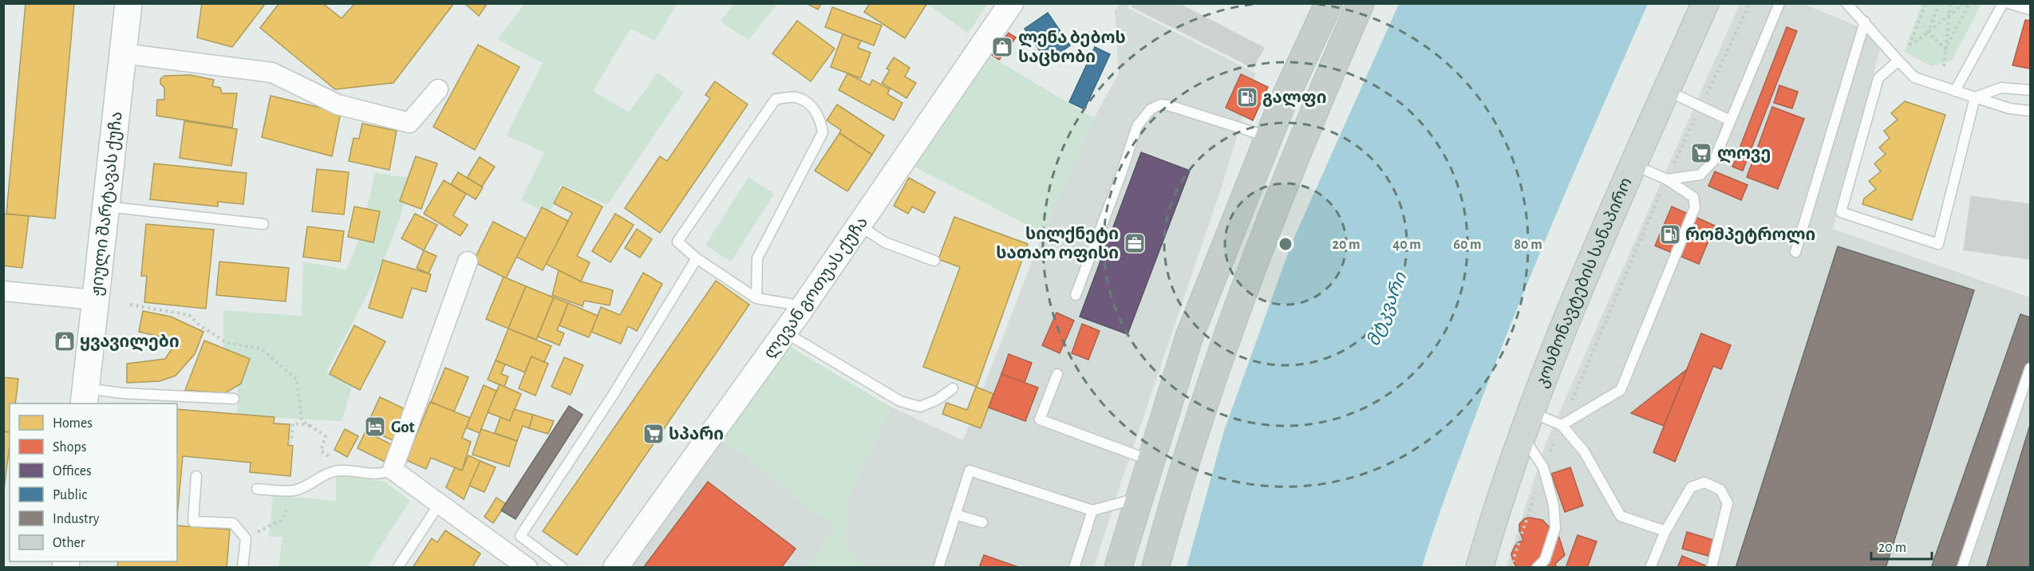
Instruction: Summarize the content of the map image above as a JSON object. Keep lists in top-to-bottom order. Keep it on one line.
{"streets":{"main road":["ჟიული შარტავას ქუჩა","კოსმონავტების სანაპირო"],"street":["ლევან გოთუას ქუჩა"]},"water":["მტკვარი"],"places":{"shop":["ლენა ბებოს საცხობი","ყვავილები"],"fuel station":["გალფი","რომპეტროლი"],"supermarket":["ლოვე","სპარი"],"office":["სილქნეტი სათაო ოფისი"],"hotel":["Got"]},"legend":["Homes","Shops","Offices","Public","Industry","Other"],"scale_bar":"20 m","rings":["20 m","40 m","60 m","80 m"]}
